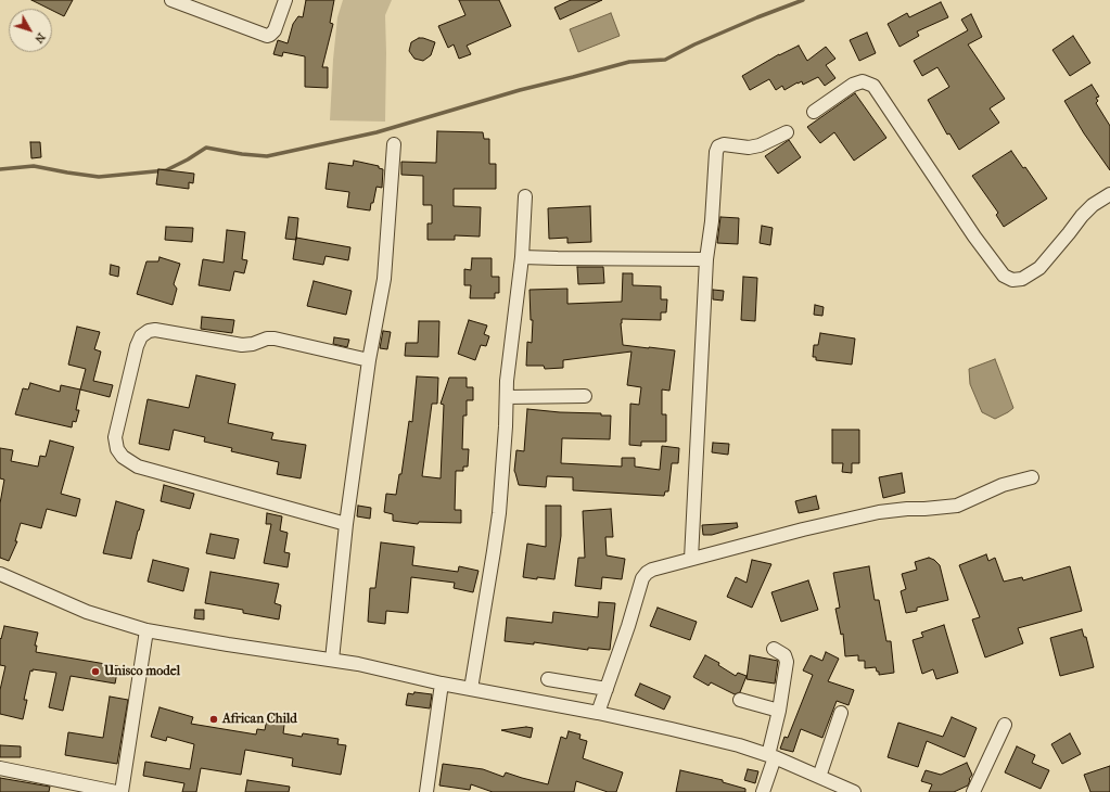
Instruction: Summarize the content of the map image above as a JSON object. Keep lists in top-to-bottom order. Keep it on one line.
{"places":["Unisco model","African Child"],"north":"bottom right"}
